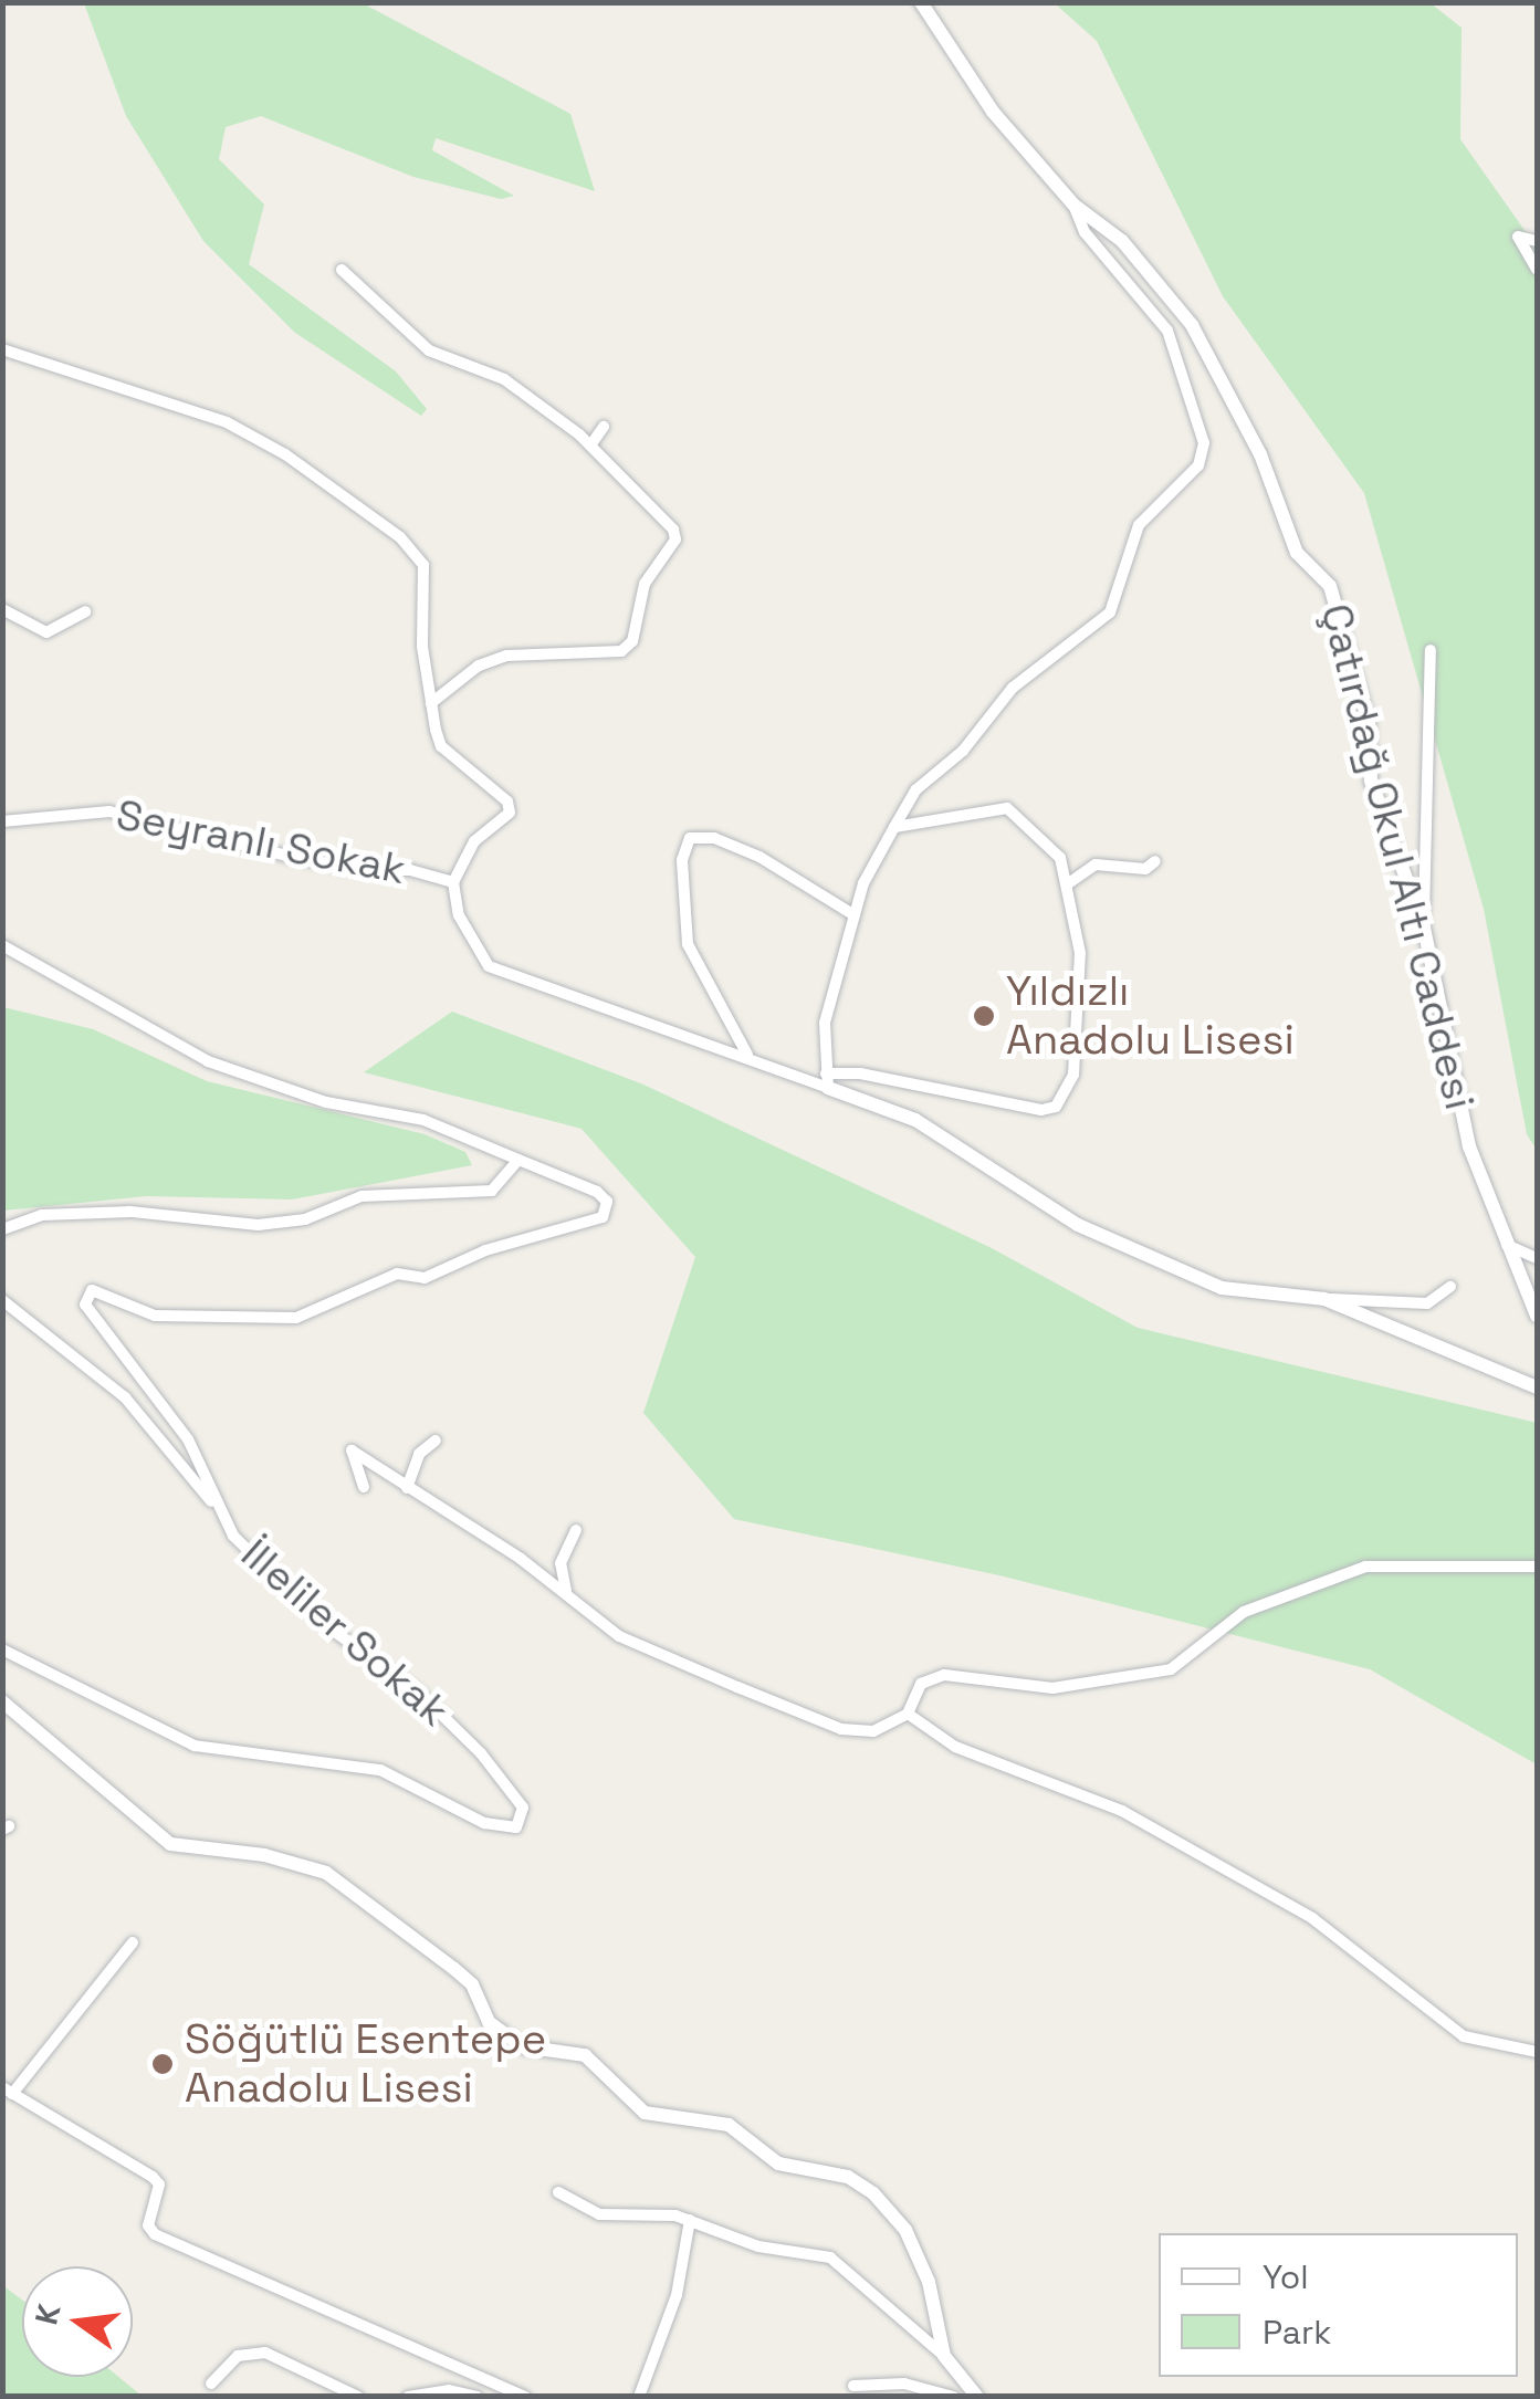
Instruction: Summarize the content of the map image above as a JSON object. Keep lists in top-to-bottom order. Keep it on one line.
{"streets":{"street":["Seyranlı Sokak","Çatırdağ Okul Altı Caddesi","İlleliler Sokak"]},"places":["Yıldızlı Anadolu Lisesi","Söğütlü Esentepe Anadolu Lisesi"],"legend":["Yol","Park"],"north":"left"}
